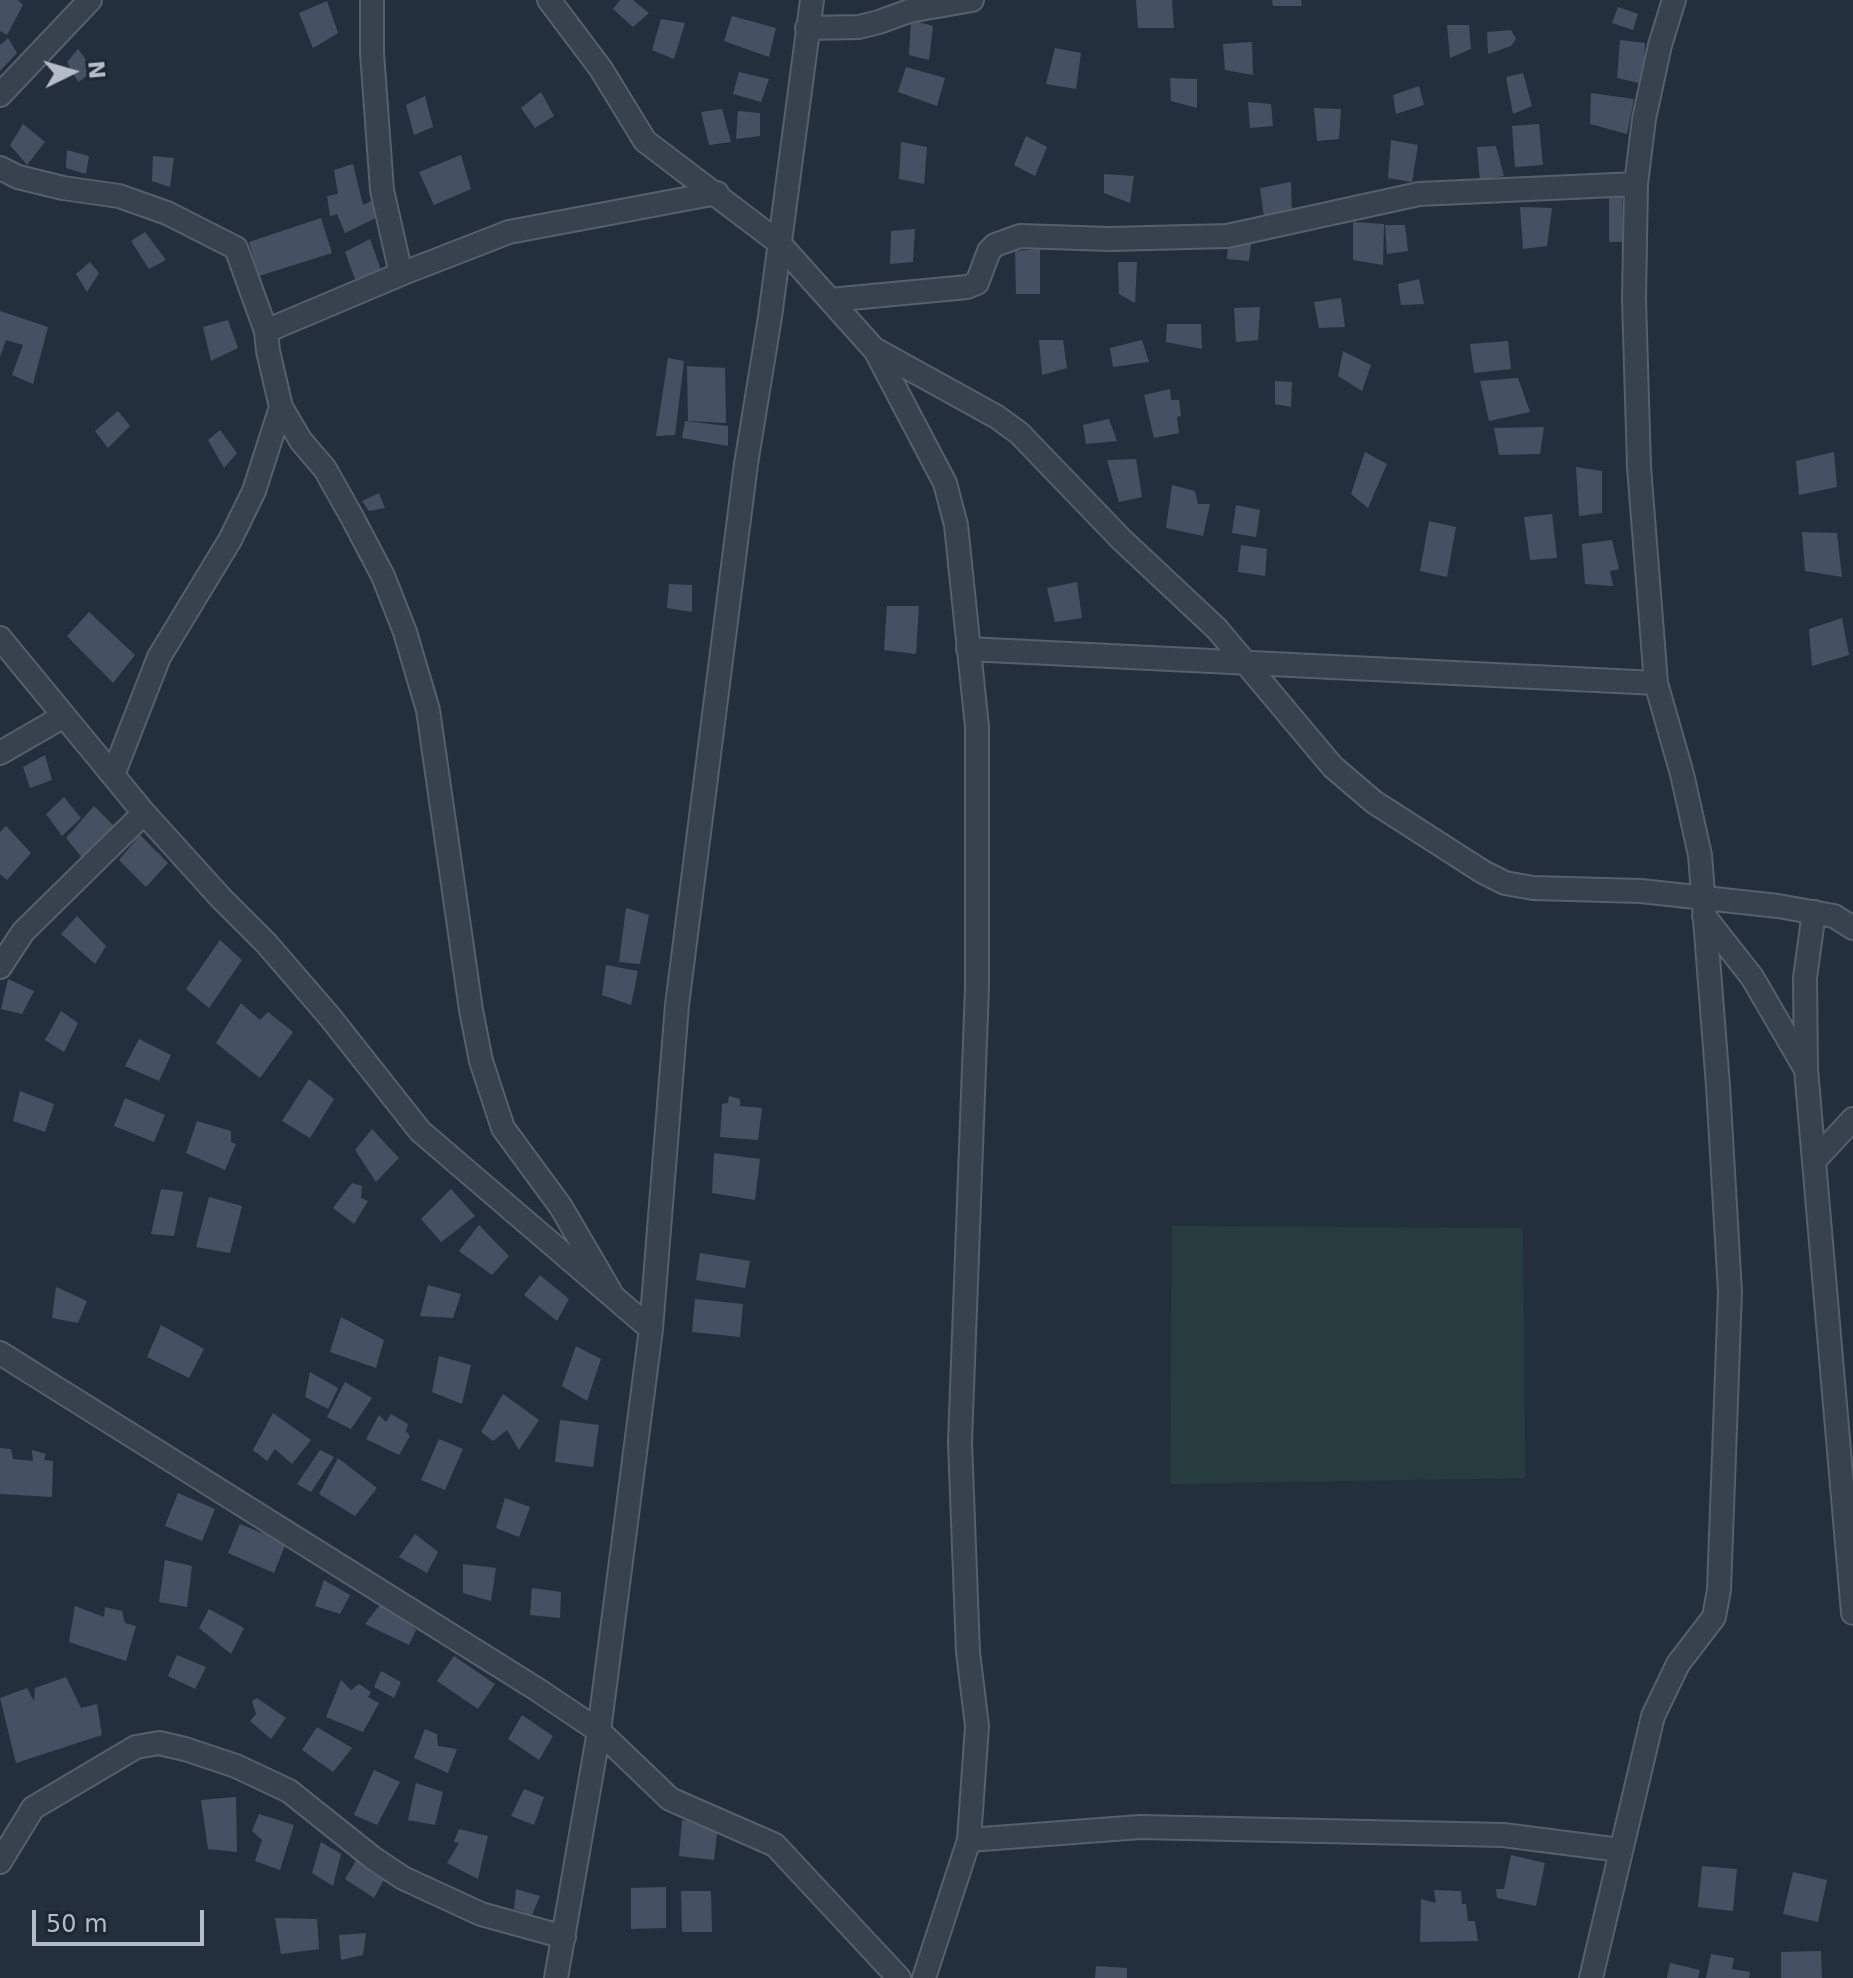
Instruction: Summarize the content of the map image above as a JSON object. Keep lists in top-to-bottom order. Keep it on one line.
{"scale_bar":"50 m","north":"right"}
